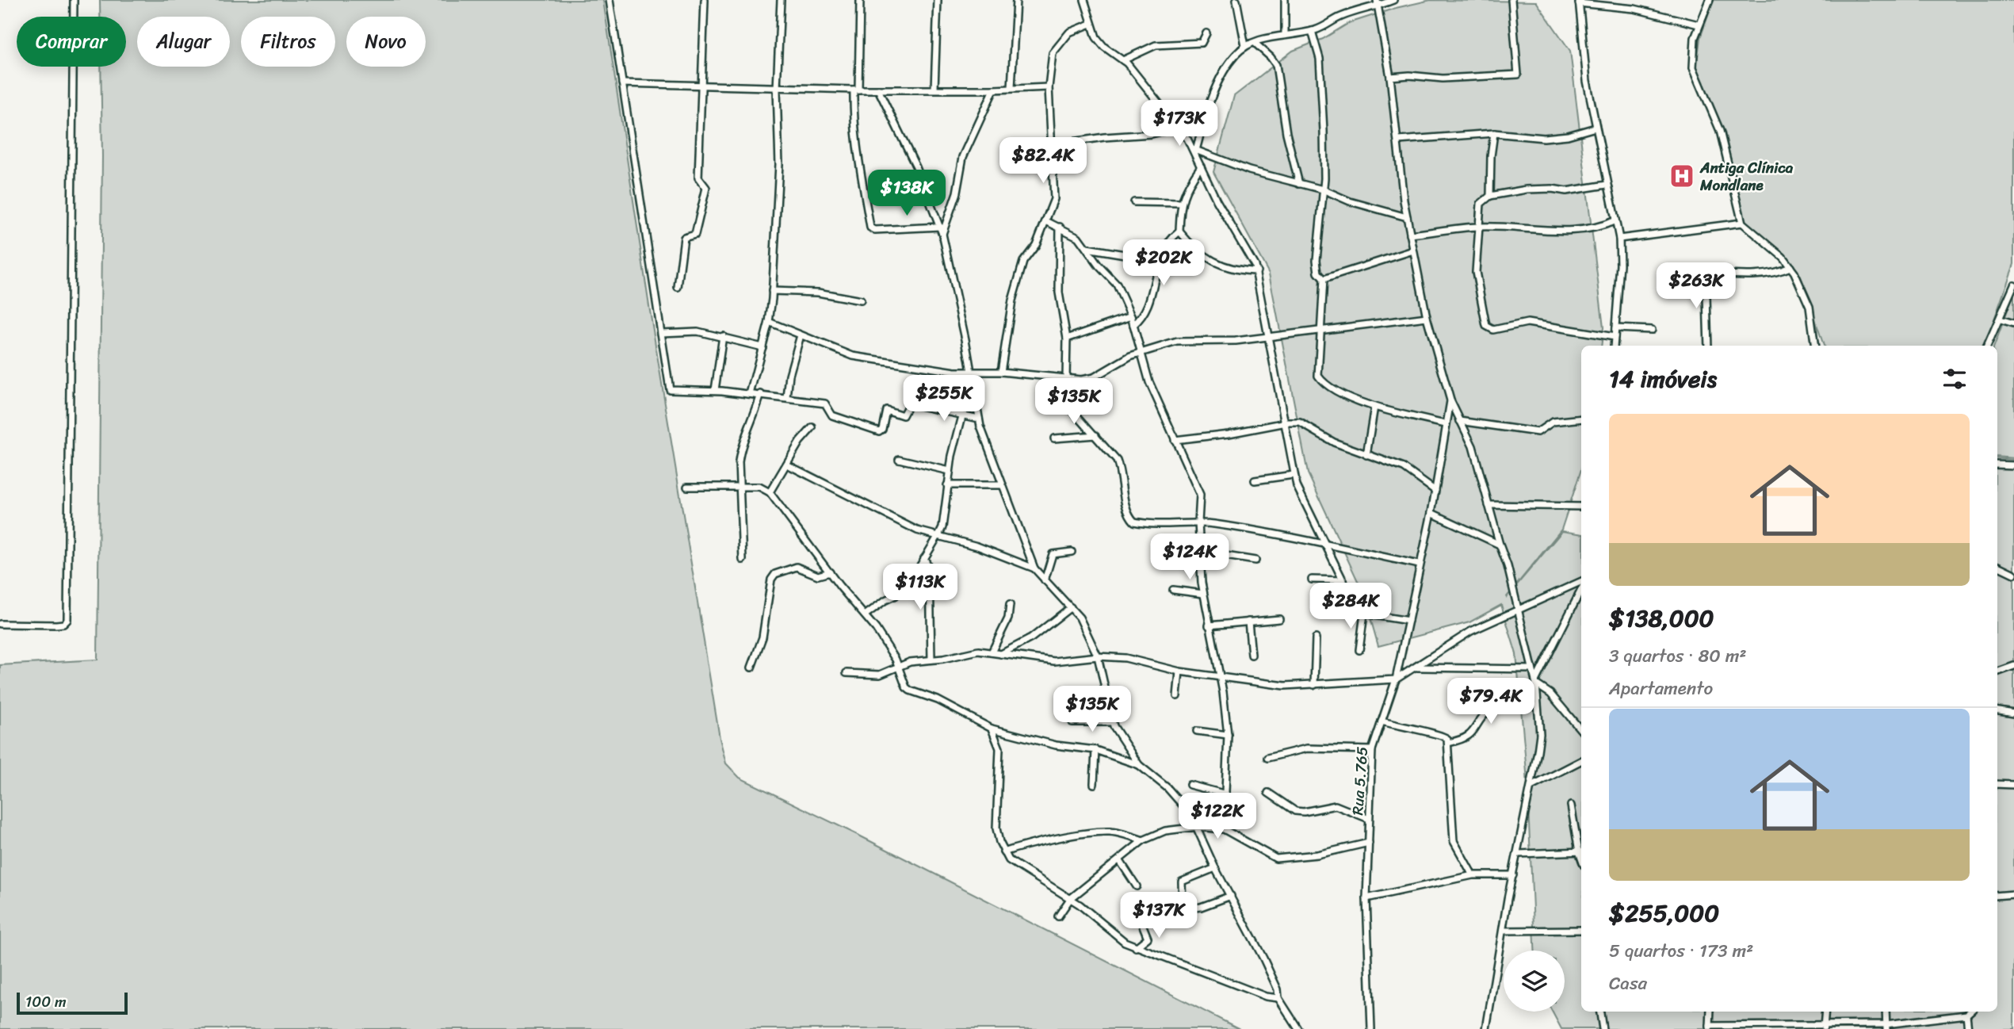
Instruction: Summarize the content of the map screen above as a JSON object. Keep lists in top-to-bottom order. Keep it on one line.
{"streets":{"street":["Rua 5.765"]},"places":{"hospital":["Antiga Clínica Mondlane"]},"scale_bar":"100 m","page":{"chip":["Comprar","Alugar","Filtros","Novo"],"price":["$173K","$82.4K","$138K","$202K","$263K","$255K","$135K","$124K","$113K","$284K","$79.4K","$135K","$122K","$137K"],"heading":"14 imóveis","list":[{"name":"$138,000","note":"3 quartos · 80 m² · Apartamento"},{"name":"$255,000","note":"5 quartos · 173 m² · Casa"}],"scale":"100 m"}}
